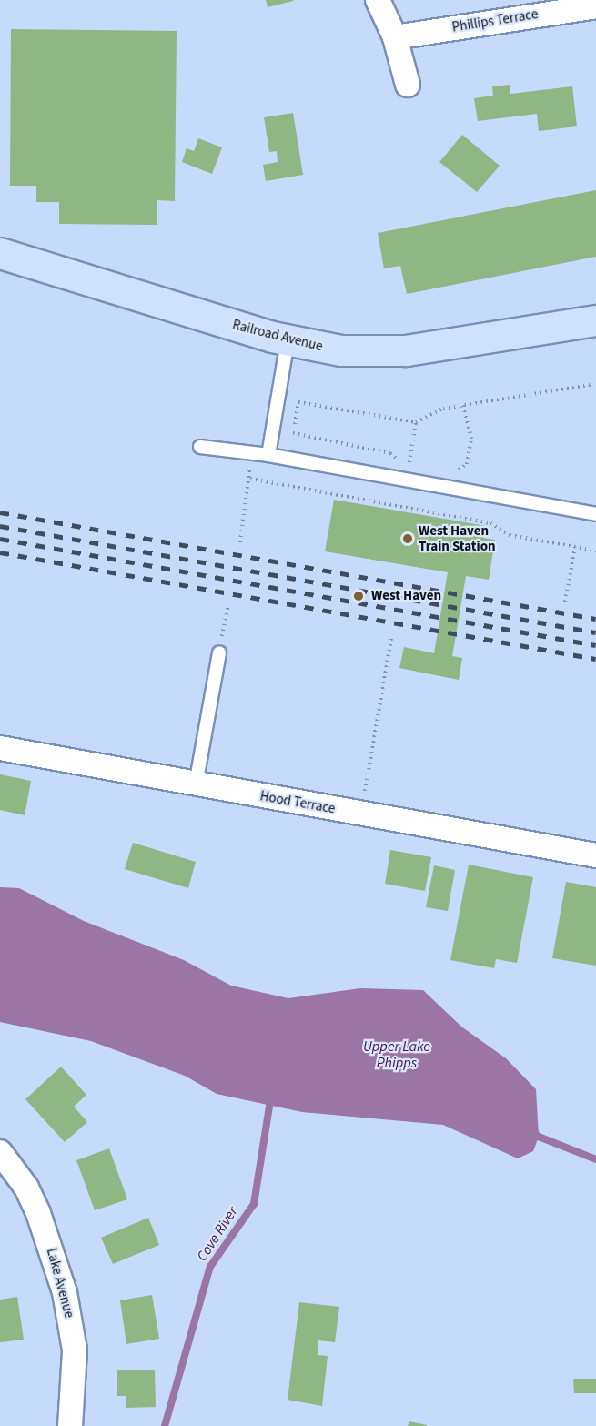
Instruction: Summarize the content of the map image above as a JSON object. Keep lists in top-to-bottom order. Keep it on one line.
{"streets":{"street":["Phillips Terrace","Railroad Avenue","Hood Terrace","Lake Avenue"]},"water":["Upper Lake Phipps","Cove River"],"places":["West Haven Train Station","West Haven"]}
